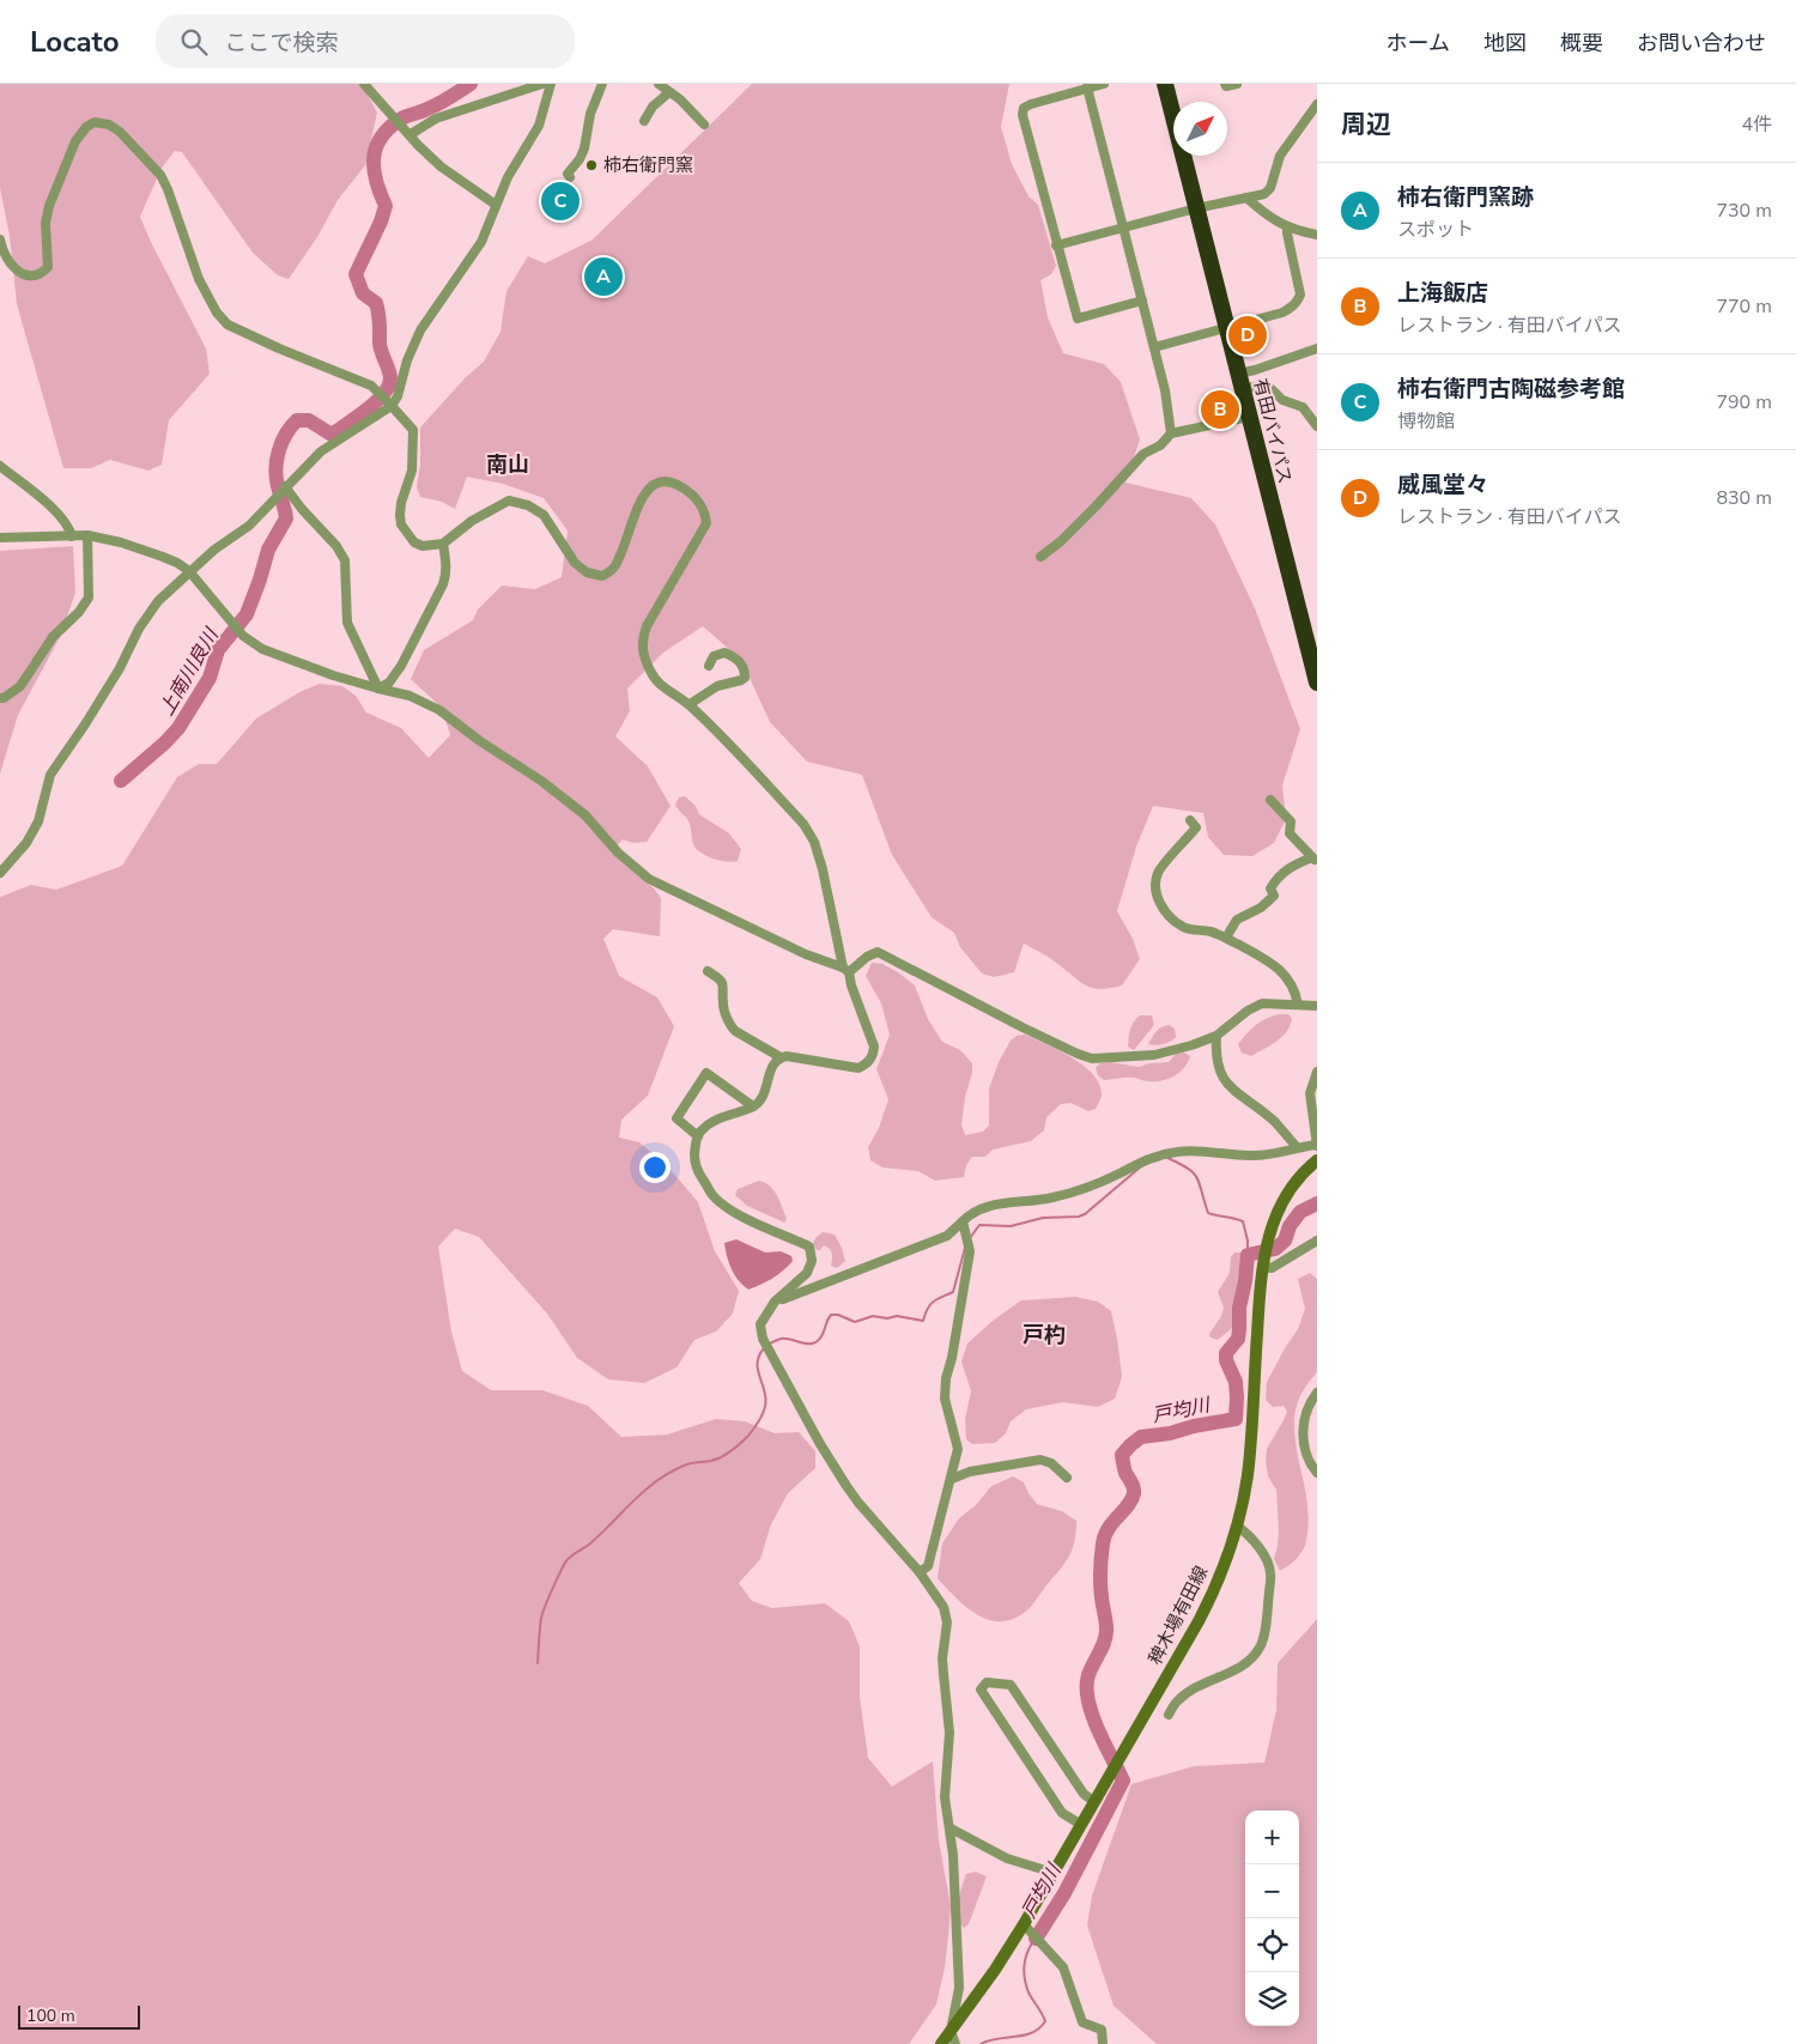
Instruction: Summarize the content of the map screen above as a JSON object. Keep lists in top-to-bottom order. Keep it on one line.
{"streets":{"highway":["有田バイパス"],"main road":["稗木場有田線"]},"districts":["南山","戸杓"],"water":["上南川良川","戸均川"],"places":["柿右衛門窯"],"scale_bar":"100 m","north":"top right","page":{"header":"Locato","search":"ここで検索","nav":["ホーム","地図","概要","お問い合わせ"],"heading":["周辺","4件"],"list":[{"mark":"A","name":"柿右衛門窯跡","note":"スポット","value":"730 m"},{"mark":"B","name":"上海飯店","note":"レストラン · 有田バイパス","value":"770 m"},{"mark":"C","name":"柿右衛門古陶磁参考館","note":"博物館","value":"790 m"},{"mark":"D","name":"威風堂々","note":"レストラン · 有田バイパス","value":"830 m"}],"pins":["C","A","D","B"],"map_buttons":["+","−"],"scale":"100 m"}}
